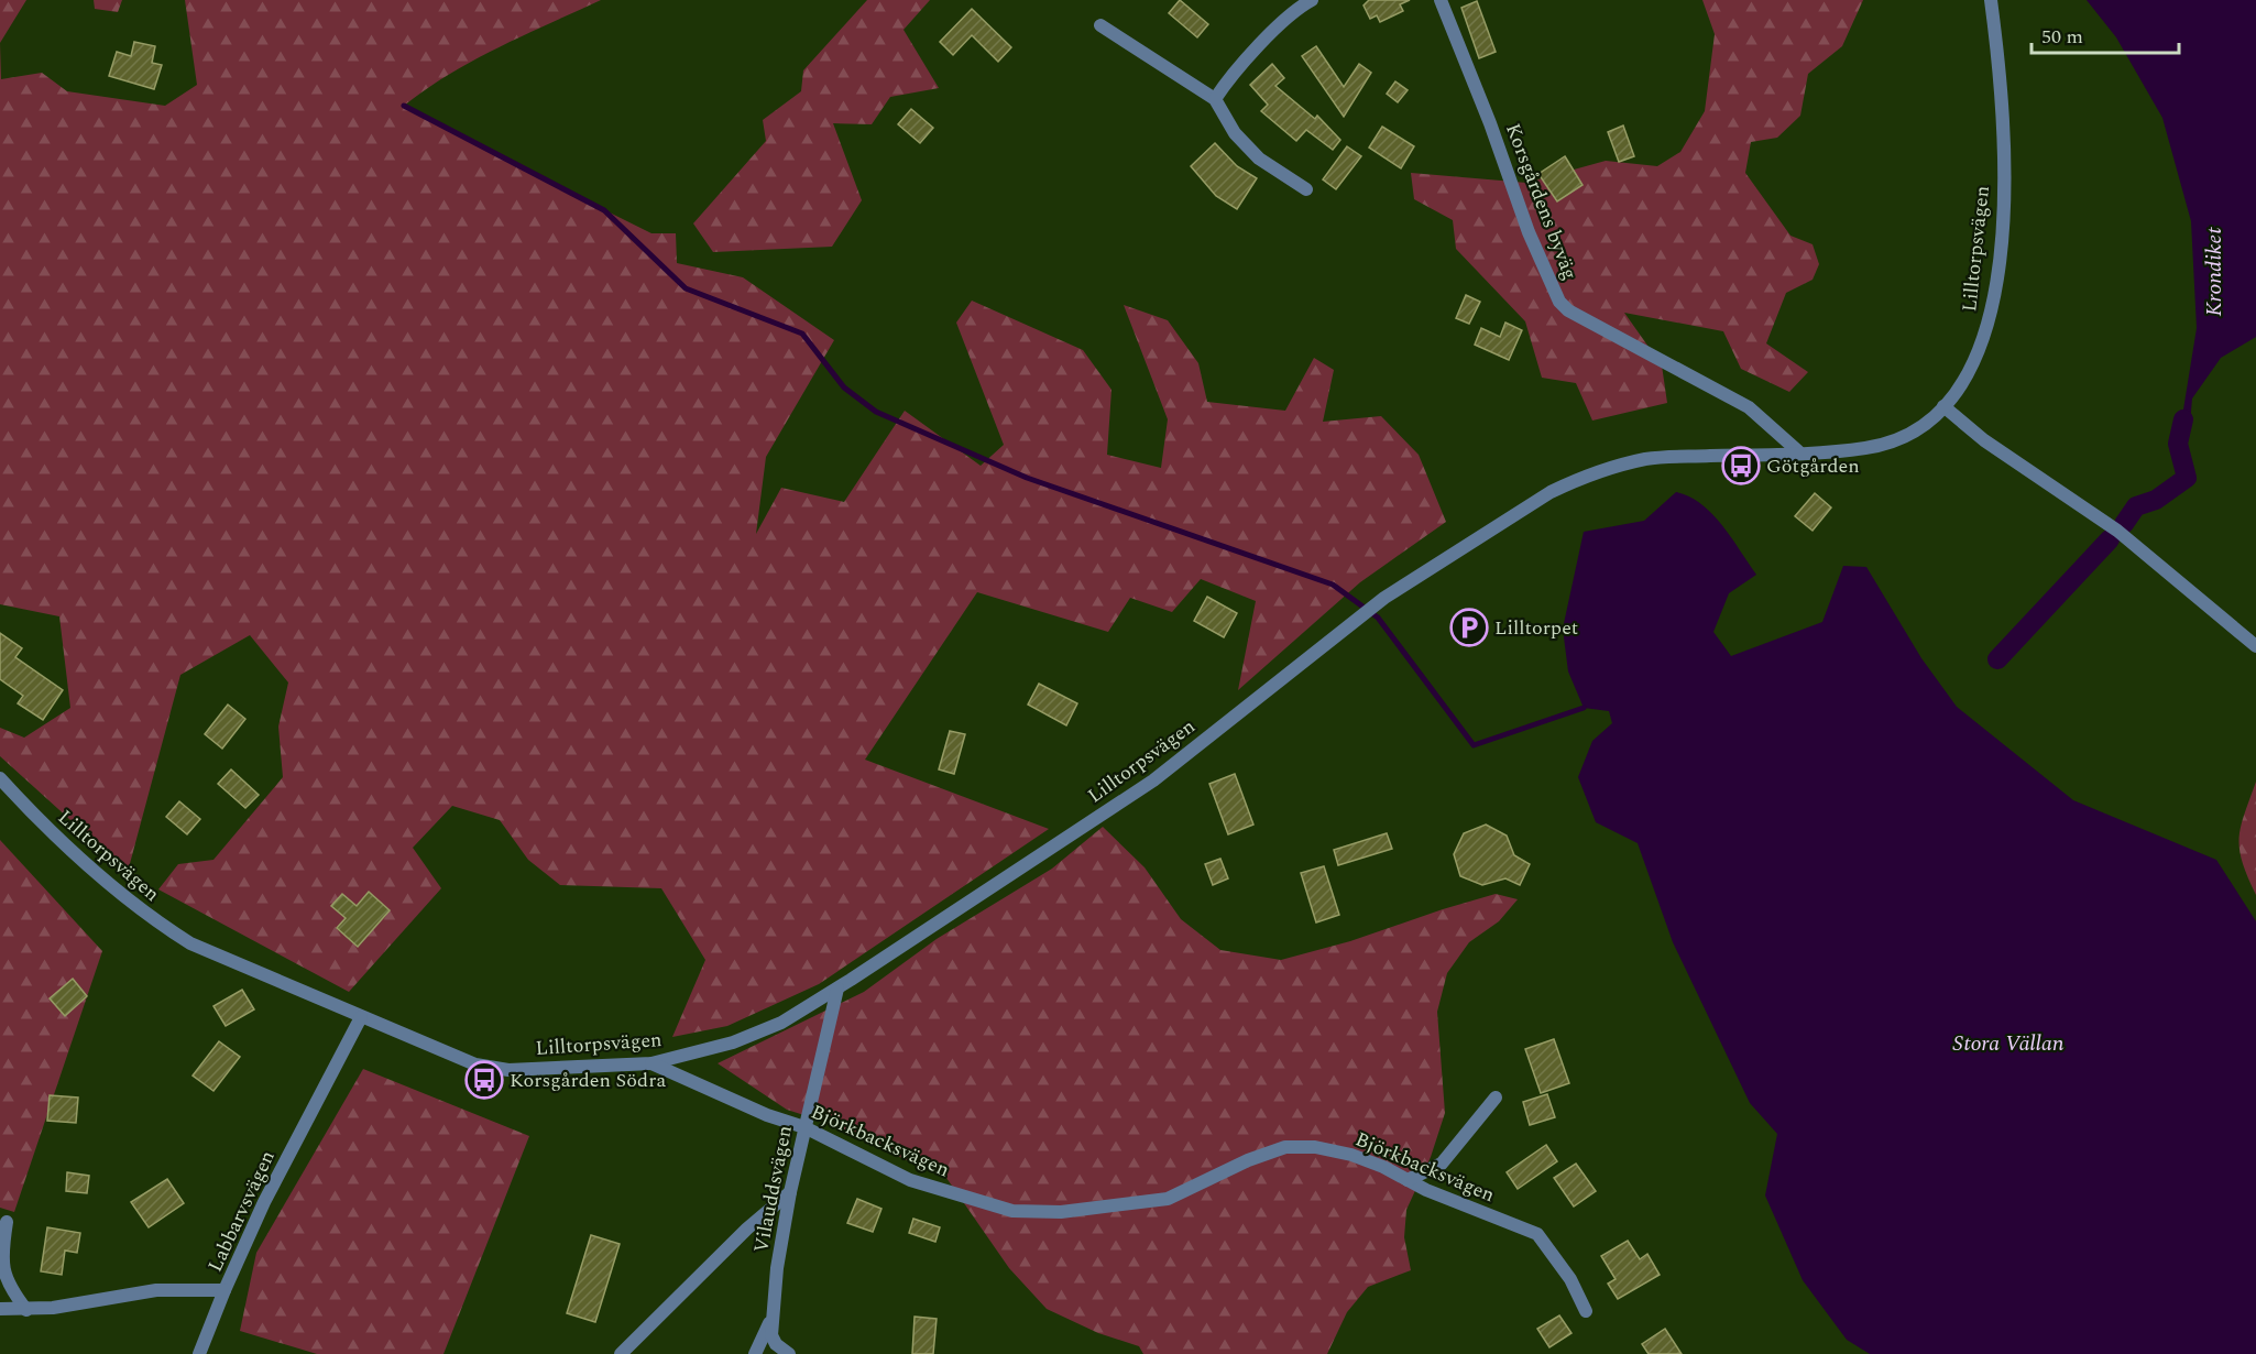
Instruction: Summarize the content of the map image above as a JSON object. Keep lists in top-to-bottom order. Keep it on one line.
{"streets":{"street":["Korsgårdens byväg","Lilltorpsvägen","Björkbacksvägen","Vilauddsvägen","Labbarvsvägen"]},"crossings":[["Korsgårdens byväg","Lilltorpsvägen"],["Lilltorpsvägen","Björkbacksvägen"],["Lilltorpsvägen","Vilauddsvägen"],["Lilltorpsvägen","Labbarvsvägen"],["Björkbacksvägen","Vilauddsvägen"]],"water":["Krondiket","Stora Vällan"],"places":{"bus stop":["Götgården","Korsgården Södra"],"parking":["Lilltorpet"]},"scale_bar":"50 m"}
